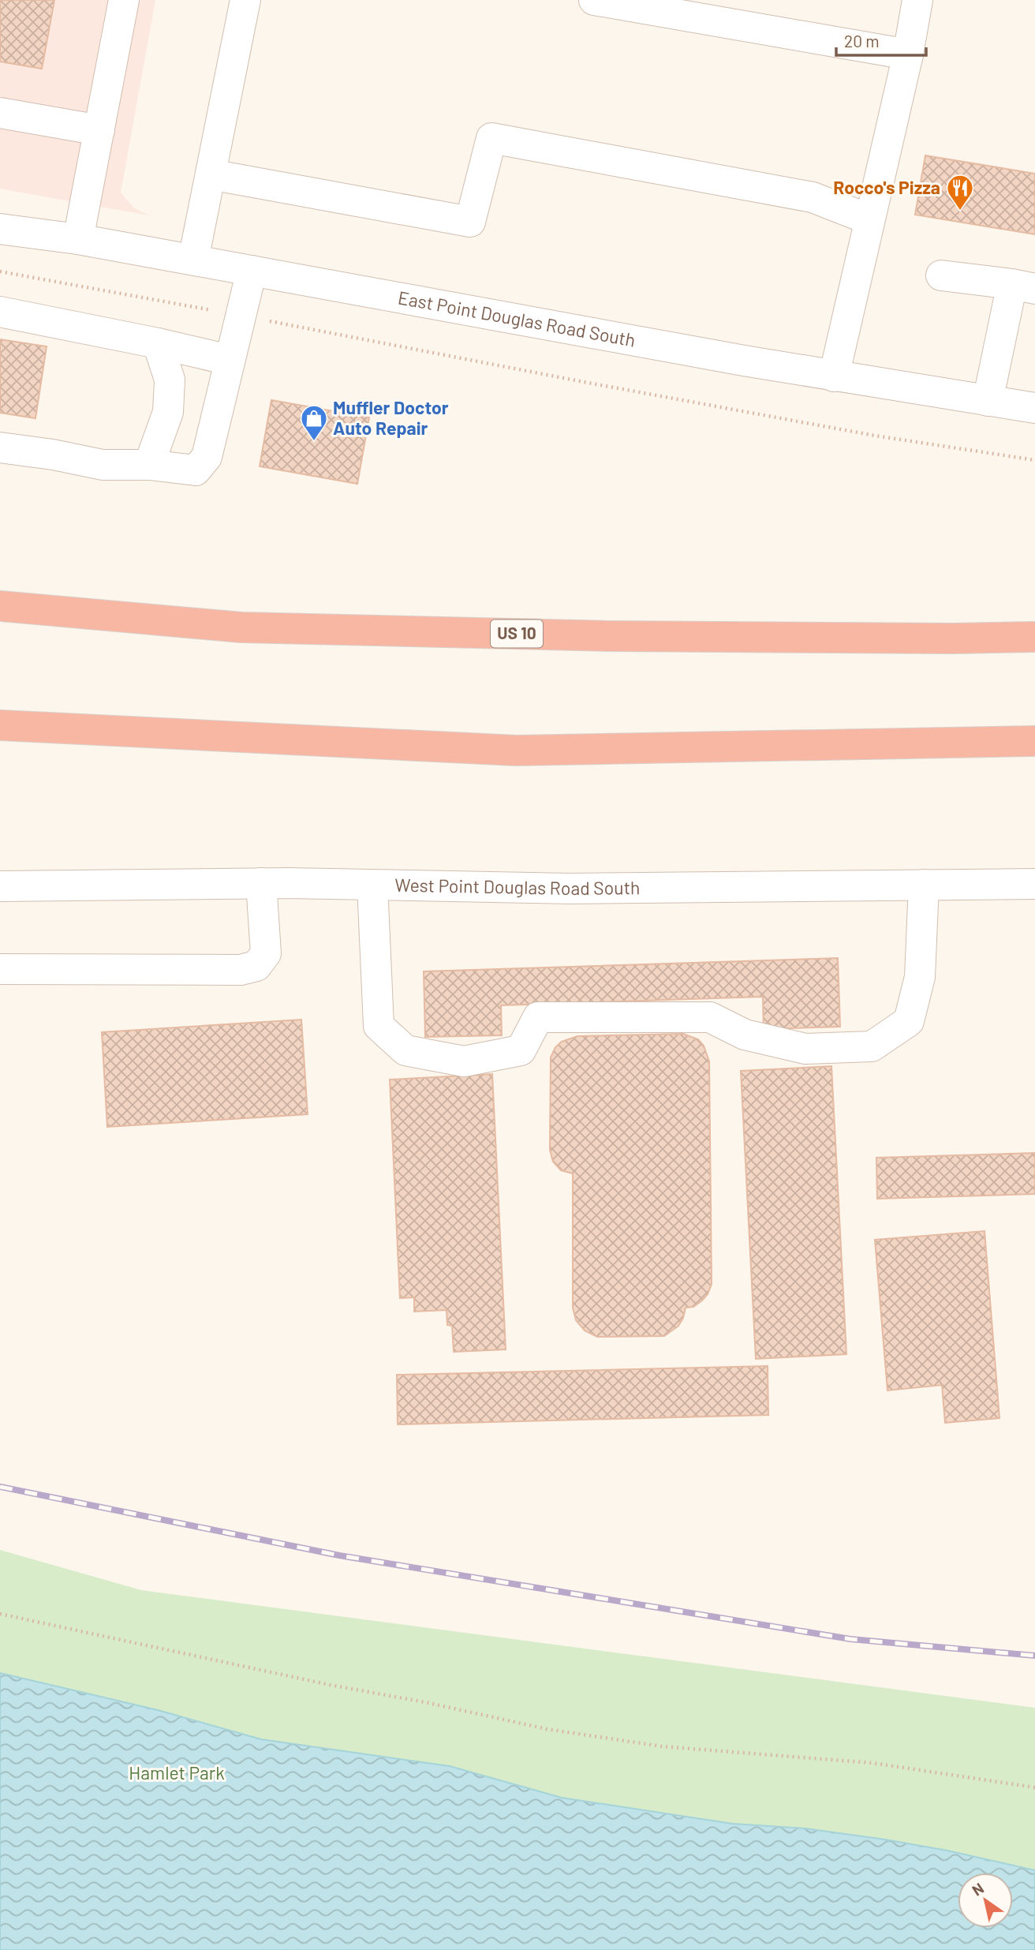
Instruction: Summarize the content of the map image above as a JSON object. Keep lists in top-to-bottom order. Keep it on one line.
{"streets":{"highway":["US 10"],"street":["East Point Douglas Road South","West Point Douglas Road South"]},"parks":["Hamlet Park"],"places":{"restaurant":["Rocco's Pizza"],"shop":["Muffler Doctor Auto Repair"]},"scale_bar":"20 m","north":"top left"}
